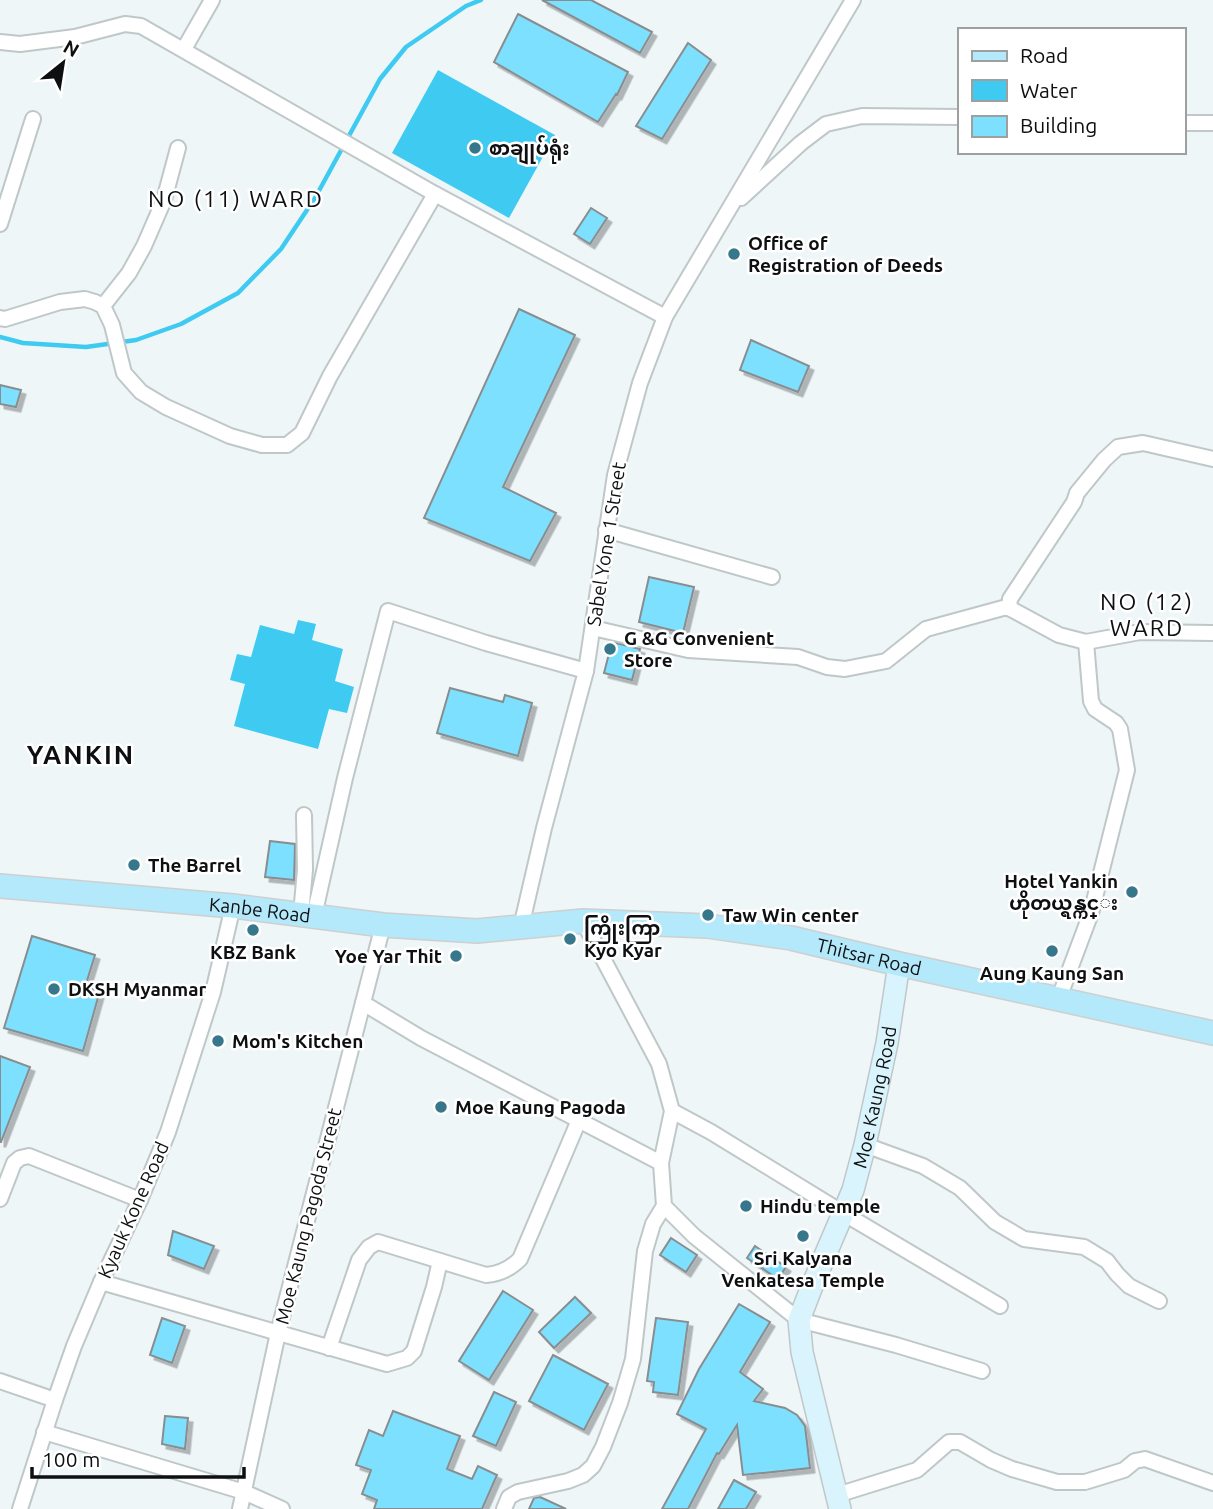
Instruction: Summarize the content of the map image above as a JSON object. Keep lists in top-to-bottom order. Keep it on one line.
{"streets":{"main road":["Kanbe Road","Thitsar Road","Moe Kaung Road"],"street":["Sabel Yone 1 Street","Kyauk Kone Road","Moe Kaung Pagoda Street"]},"crossings":[["Sabel Yone 1 Street","Kanbe Road"],["Sabel Yone 1 Street","Thitsar Road"],["Kanbe Road","Thitsar Road"],["Kanbe Road","Kyauk Kone Road"],["Kanbe Road","Moe Kaung Pagoda Street"],["Thitsar Road","Moe Kaung Road"]],"districts":["NO (11) WARD","NO (12) WARD","YANKIN"],"places":["စာချုပ်ရုံး","Office of Registration of Deeds","G &G Convenient Store","The Barrel","Hotel Yankin ဟိုတယ္ရန္ကင္း","Taw Win center","KBZ Bank","ကြိုးကြာ Kyo Kyar","Aung Kaung San","Yoe Yar Thit","DKSH Myanmar","Mom's Kitchen","Moe Kaung Pagoda","Hindu temple","Sri Kalyana Venkatesa Temple"],"legend":["Road","Water","Building"],"scale_bar":"100 m","north":"top right"}
